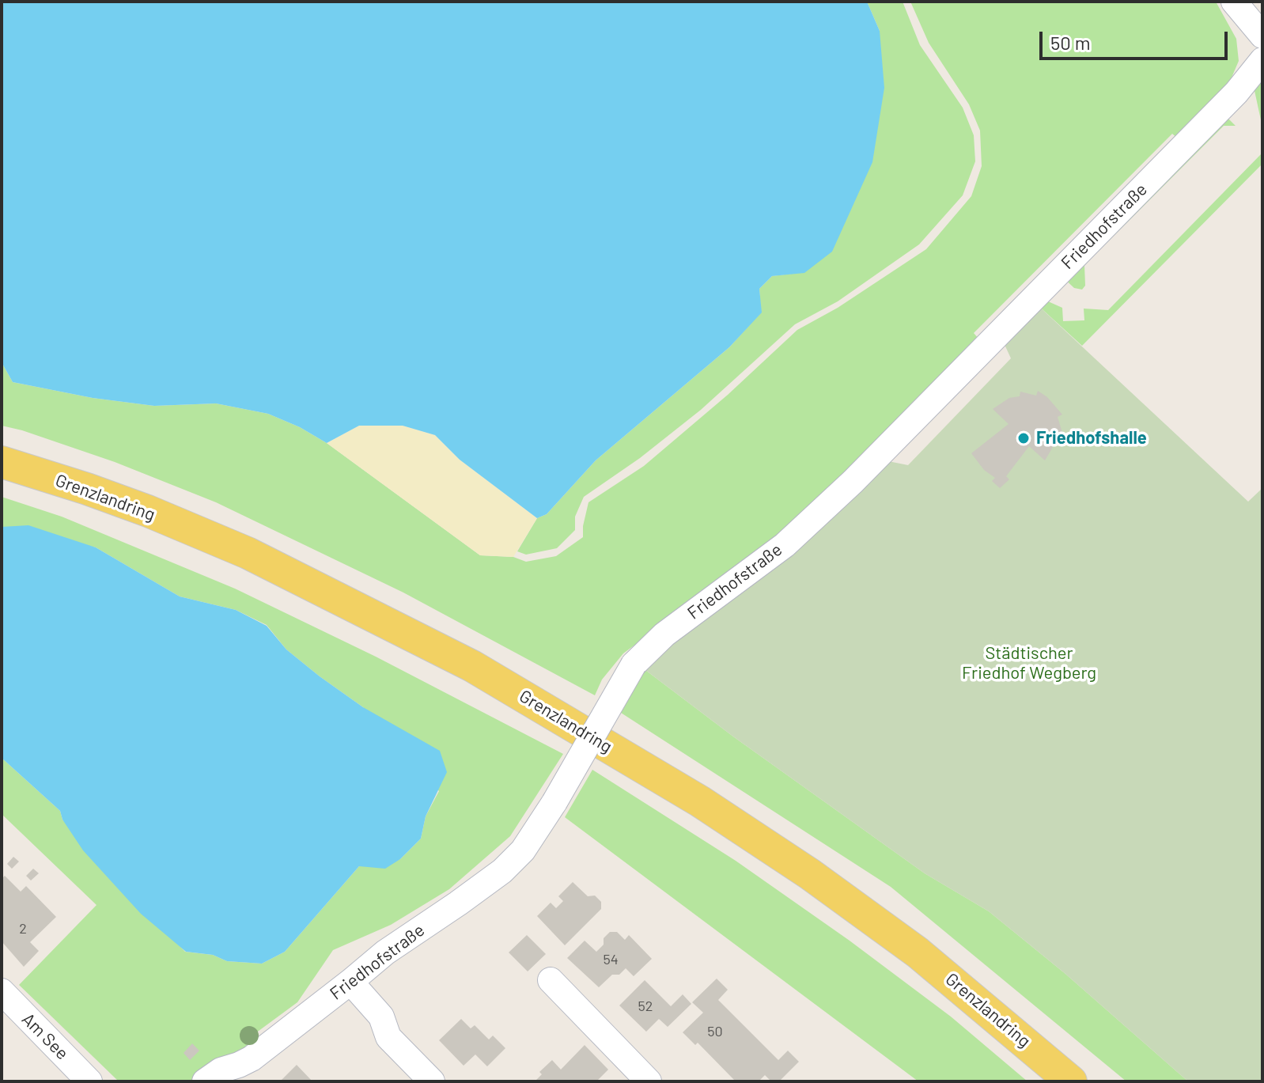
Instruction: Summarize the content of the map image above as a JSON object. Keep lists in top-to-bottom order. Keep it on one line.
{"streets":{"main road":["Grenzlandring"],"street":["Friedhofstraße","Am See"]},"parks":["Städtischer Friedhof Wegberg"],"places":["Friedhofshalle"],"house_numbers":["2","54","52","50"],"scale_bar":"50 m"}
